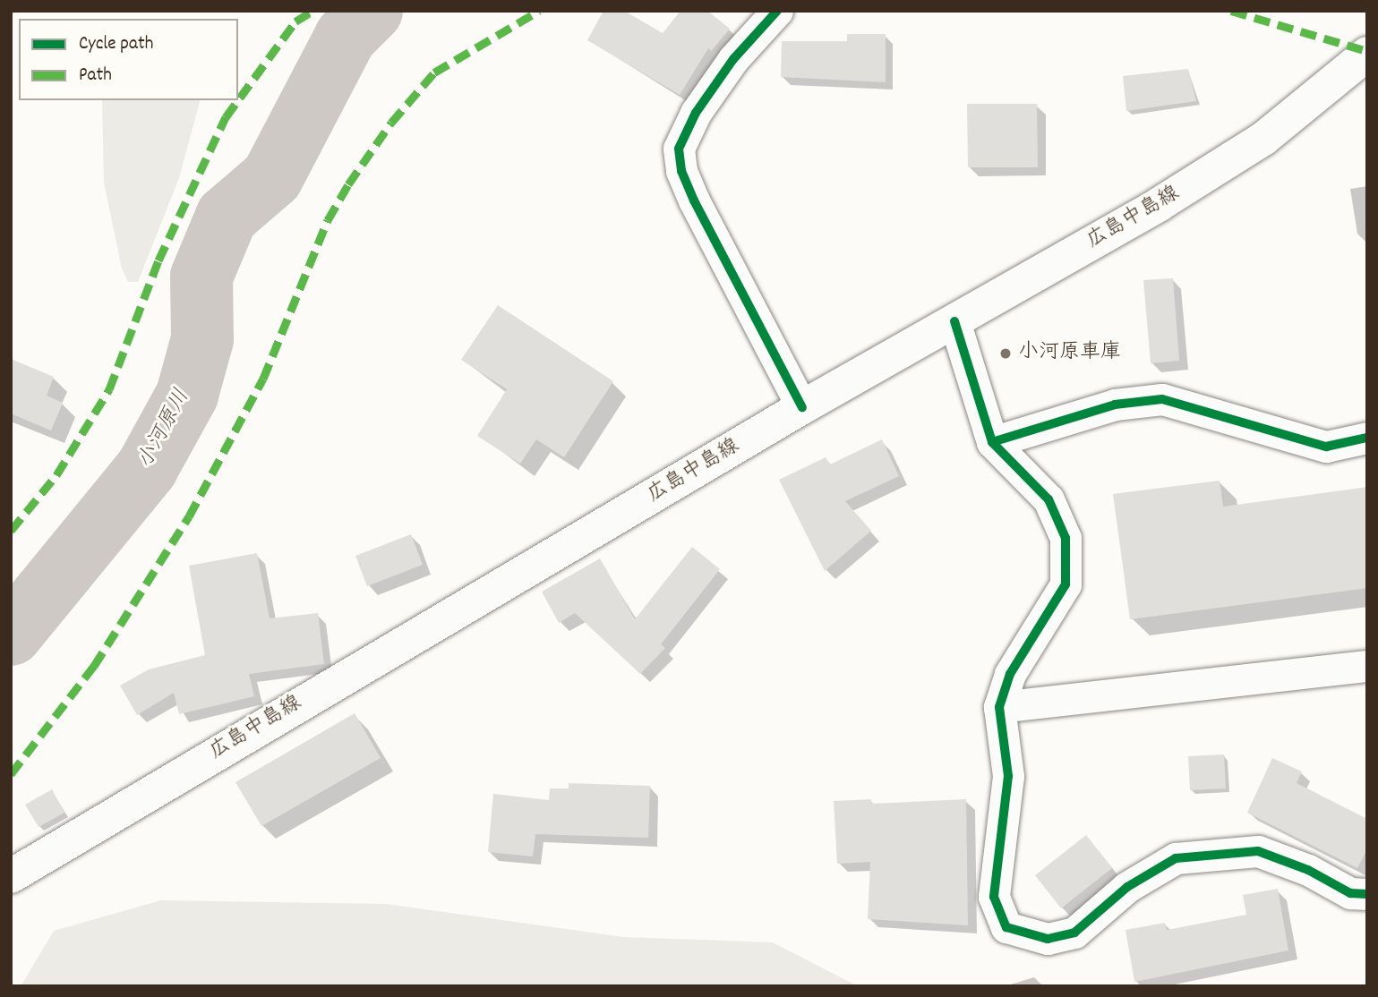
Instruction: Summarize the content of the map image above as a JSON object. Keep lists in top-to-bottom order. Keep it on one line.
{"streets":{"main road":["広島中島線"]},"water":["小河原川"],"places":["小河原車庫"],"legend":["Cycle path","Path"]}
